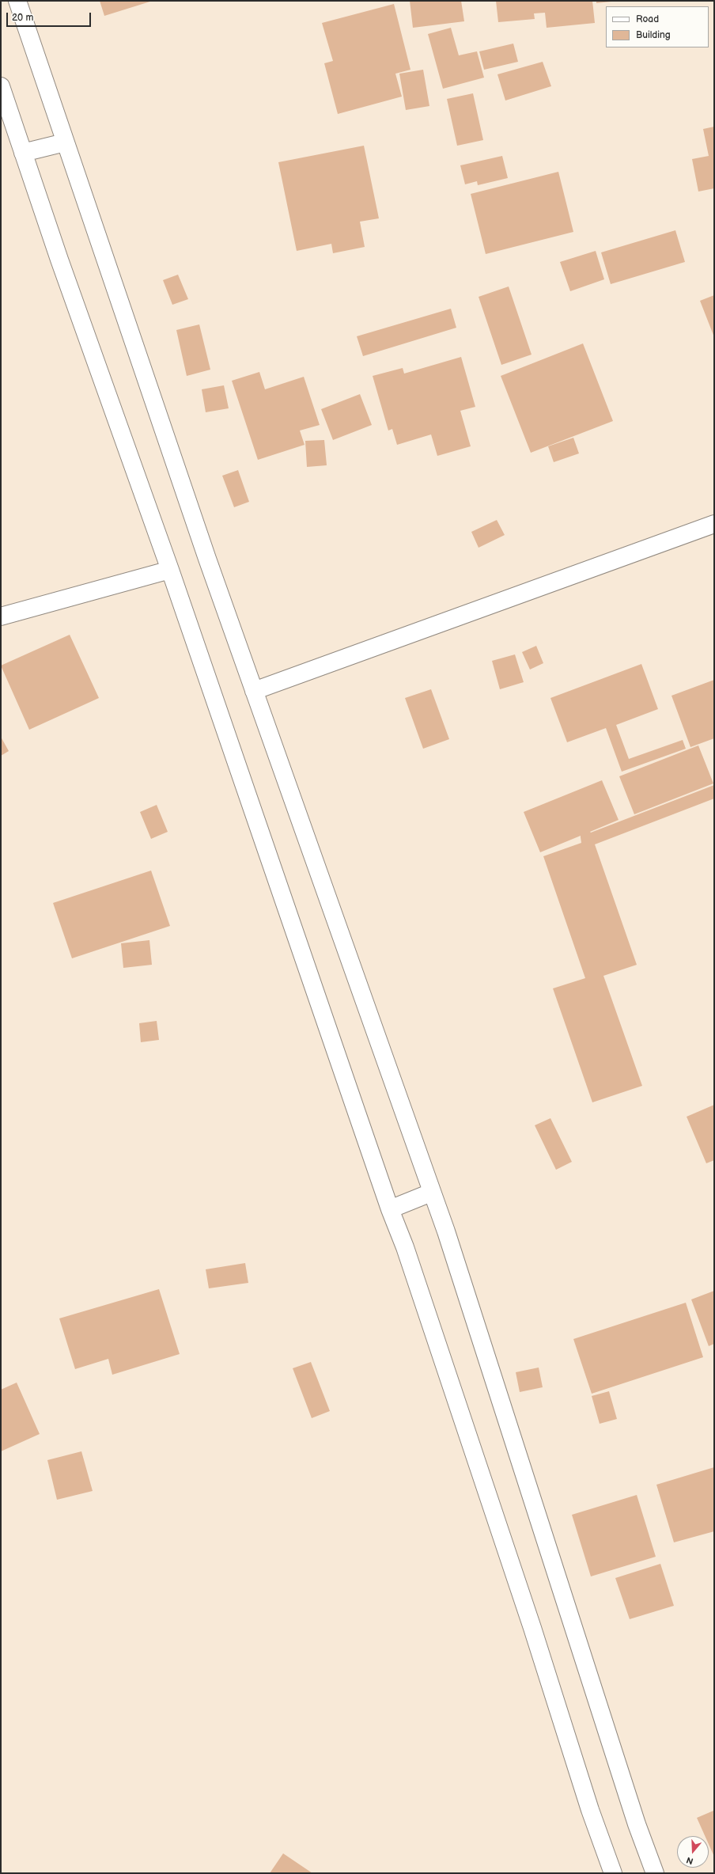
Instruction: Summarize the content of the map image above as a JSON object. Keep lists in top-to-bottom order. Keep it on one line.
{"legend":["Road","Building"],"scale_bar":"20 m","north":"bottom"}
